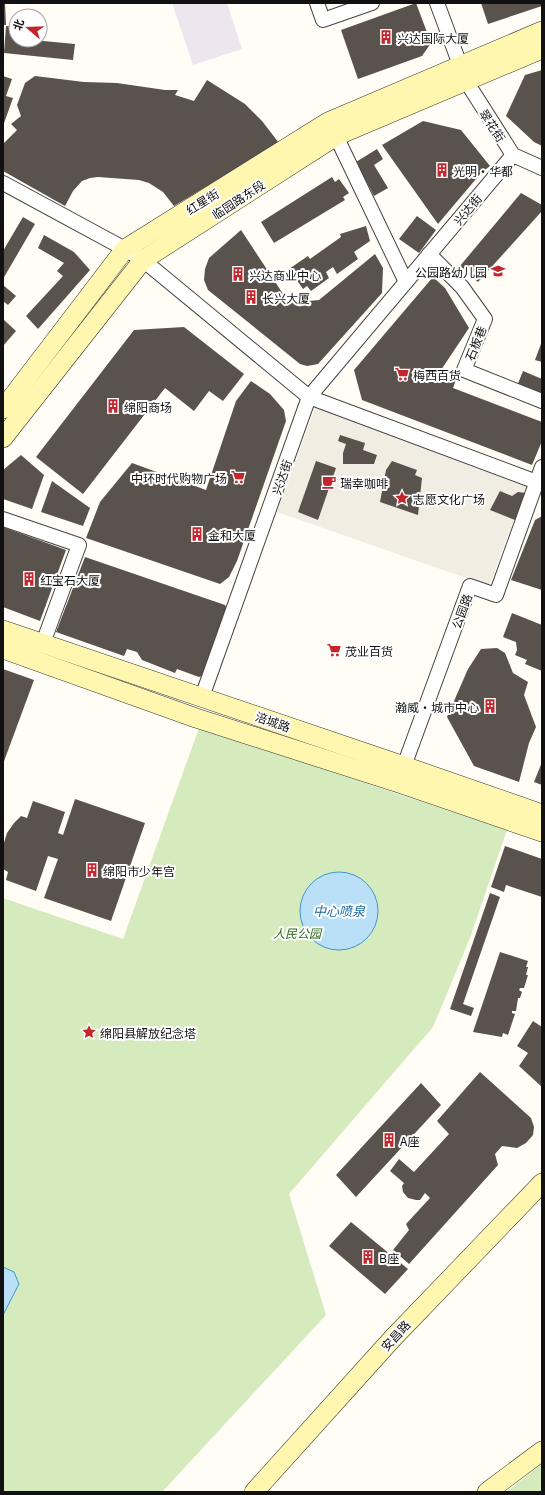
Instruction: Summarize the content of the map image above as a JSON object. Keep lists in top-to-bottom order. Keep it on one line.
{"streets":{"main road":["临园路东段","红星街","涪城路","安昌路"],"street":["翠花街","兴达街","石板巷","公园路"]},"crossings":[["翠花街","临园路东段"],["翠花街","红星街"],["翠花街","兴达街"],["临园路东段","红星街"],["兴达街","石板巷"],["兴达街","涪城路"],["公园路","涪城路"]],"water":["中心喷泉"],"parks":["人民公园"],"places":{"building":["兴达国际大厦","光明·华都","兴达商业中心","长兴大厦","绵阳商场","金和大厦","红宝石大厦","瀚威·城市中心","绵阳市少年宫","A座","B座"],"school or university":["公园路幼儿园"],"supermarket":["梅西百货","中环时代购物广场","茂业百货"],"cafe":["瑞幸咖啡"],"place":["志愿文化广场","绵阳县解放纪念塔"]},"north":"left"}
